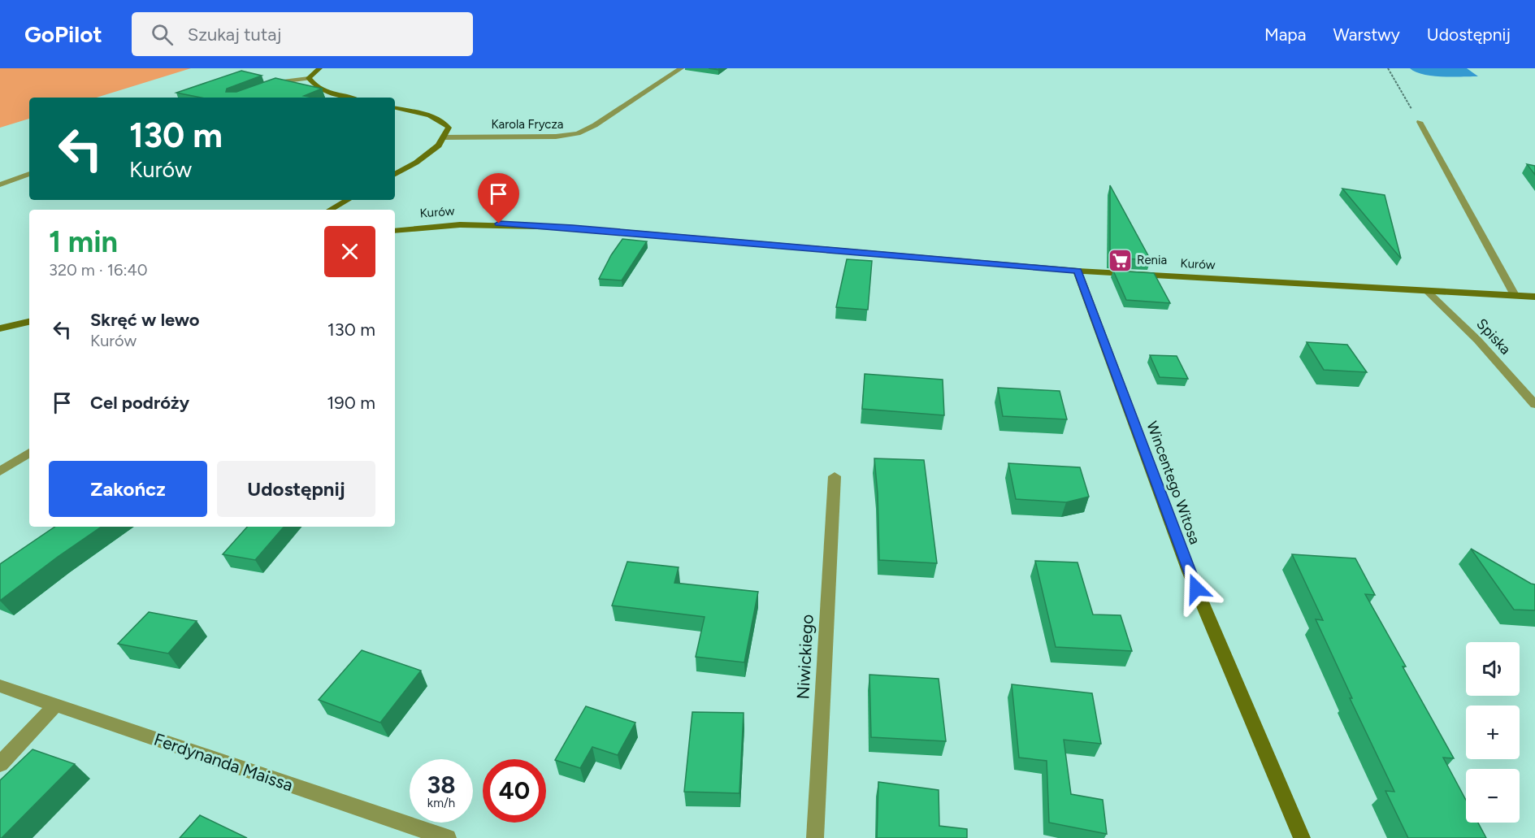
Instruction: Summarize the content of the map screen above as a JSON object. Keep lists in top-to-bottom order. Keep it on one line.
{"streets":{"street":["Karola Frycza","Kurów","Spiska","Wincentego Witosa","Niwickiego","Ferdynanda Maissa"]},"crossings":[["Kurów","Spiska"],["Kurów","Wincentego Witosa"]],"places":{"supermarket":["Renia"]},"page":{"header":"GoPilot","search":"Szukaj tutaj","nav":["Mapa","Warstwy","Udostępnij"],"turn":["130 m","Kurów"],"heading":["1 min","320 m · 16:40"],"list":[{"name":"Skręć w lewo","note":"Kurów","value":"130 m"},{"name":"Cel podróży","value":"190 m"}],"buttons":["Zakończ","Udostępnij"],"map_buttons":["+","−"],"speed":"38 km/h","limit":"40"}}
